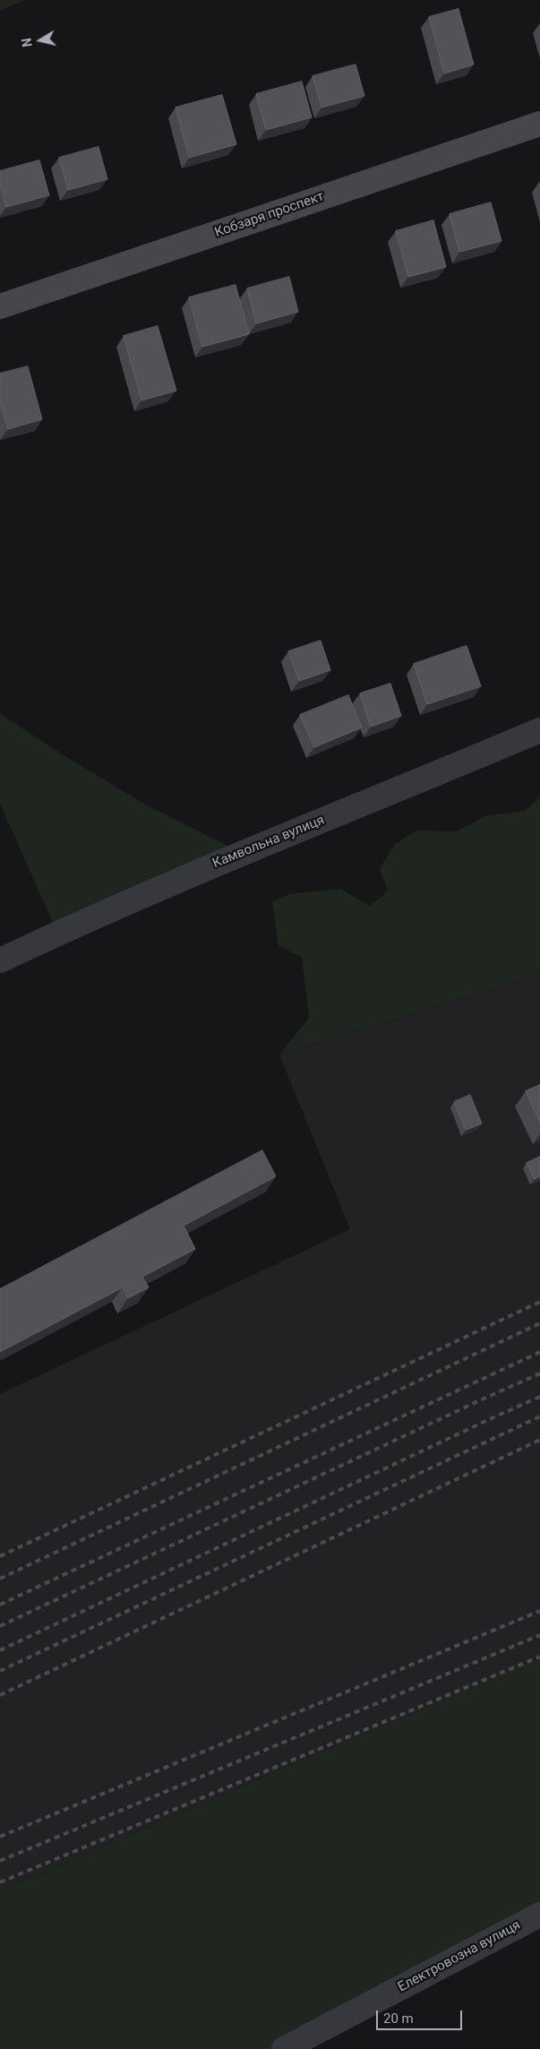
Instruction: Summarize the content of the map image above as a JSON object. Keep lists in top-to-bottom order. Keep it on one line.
{"streets":{"main road":["Кобзаря проспект"],"street":["Камвольна вулиця","Електровозна вулиця"]},"scale_bar":"20 m","north":"left"}
